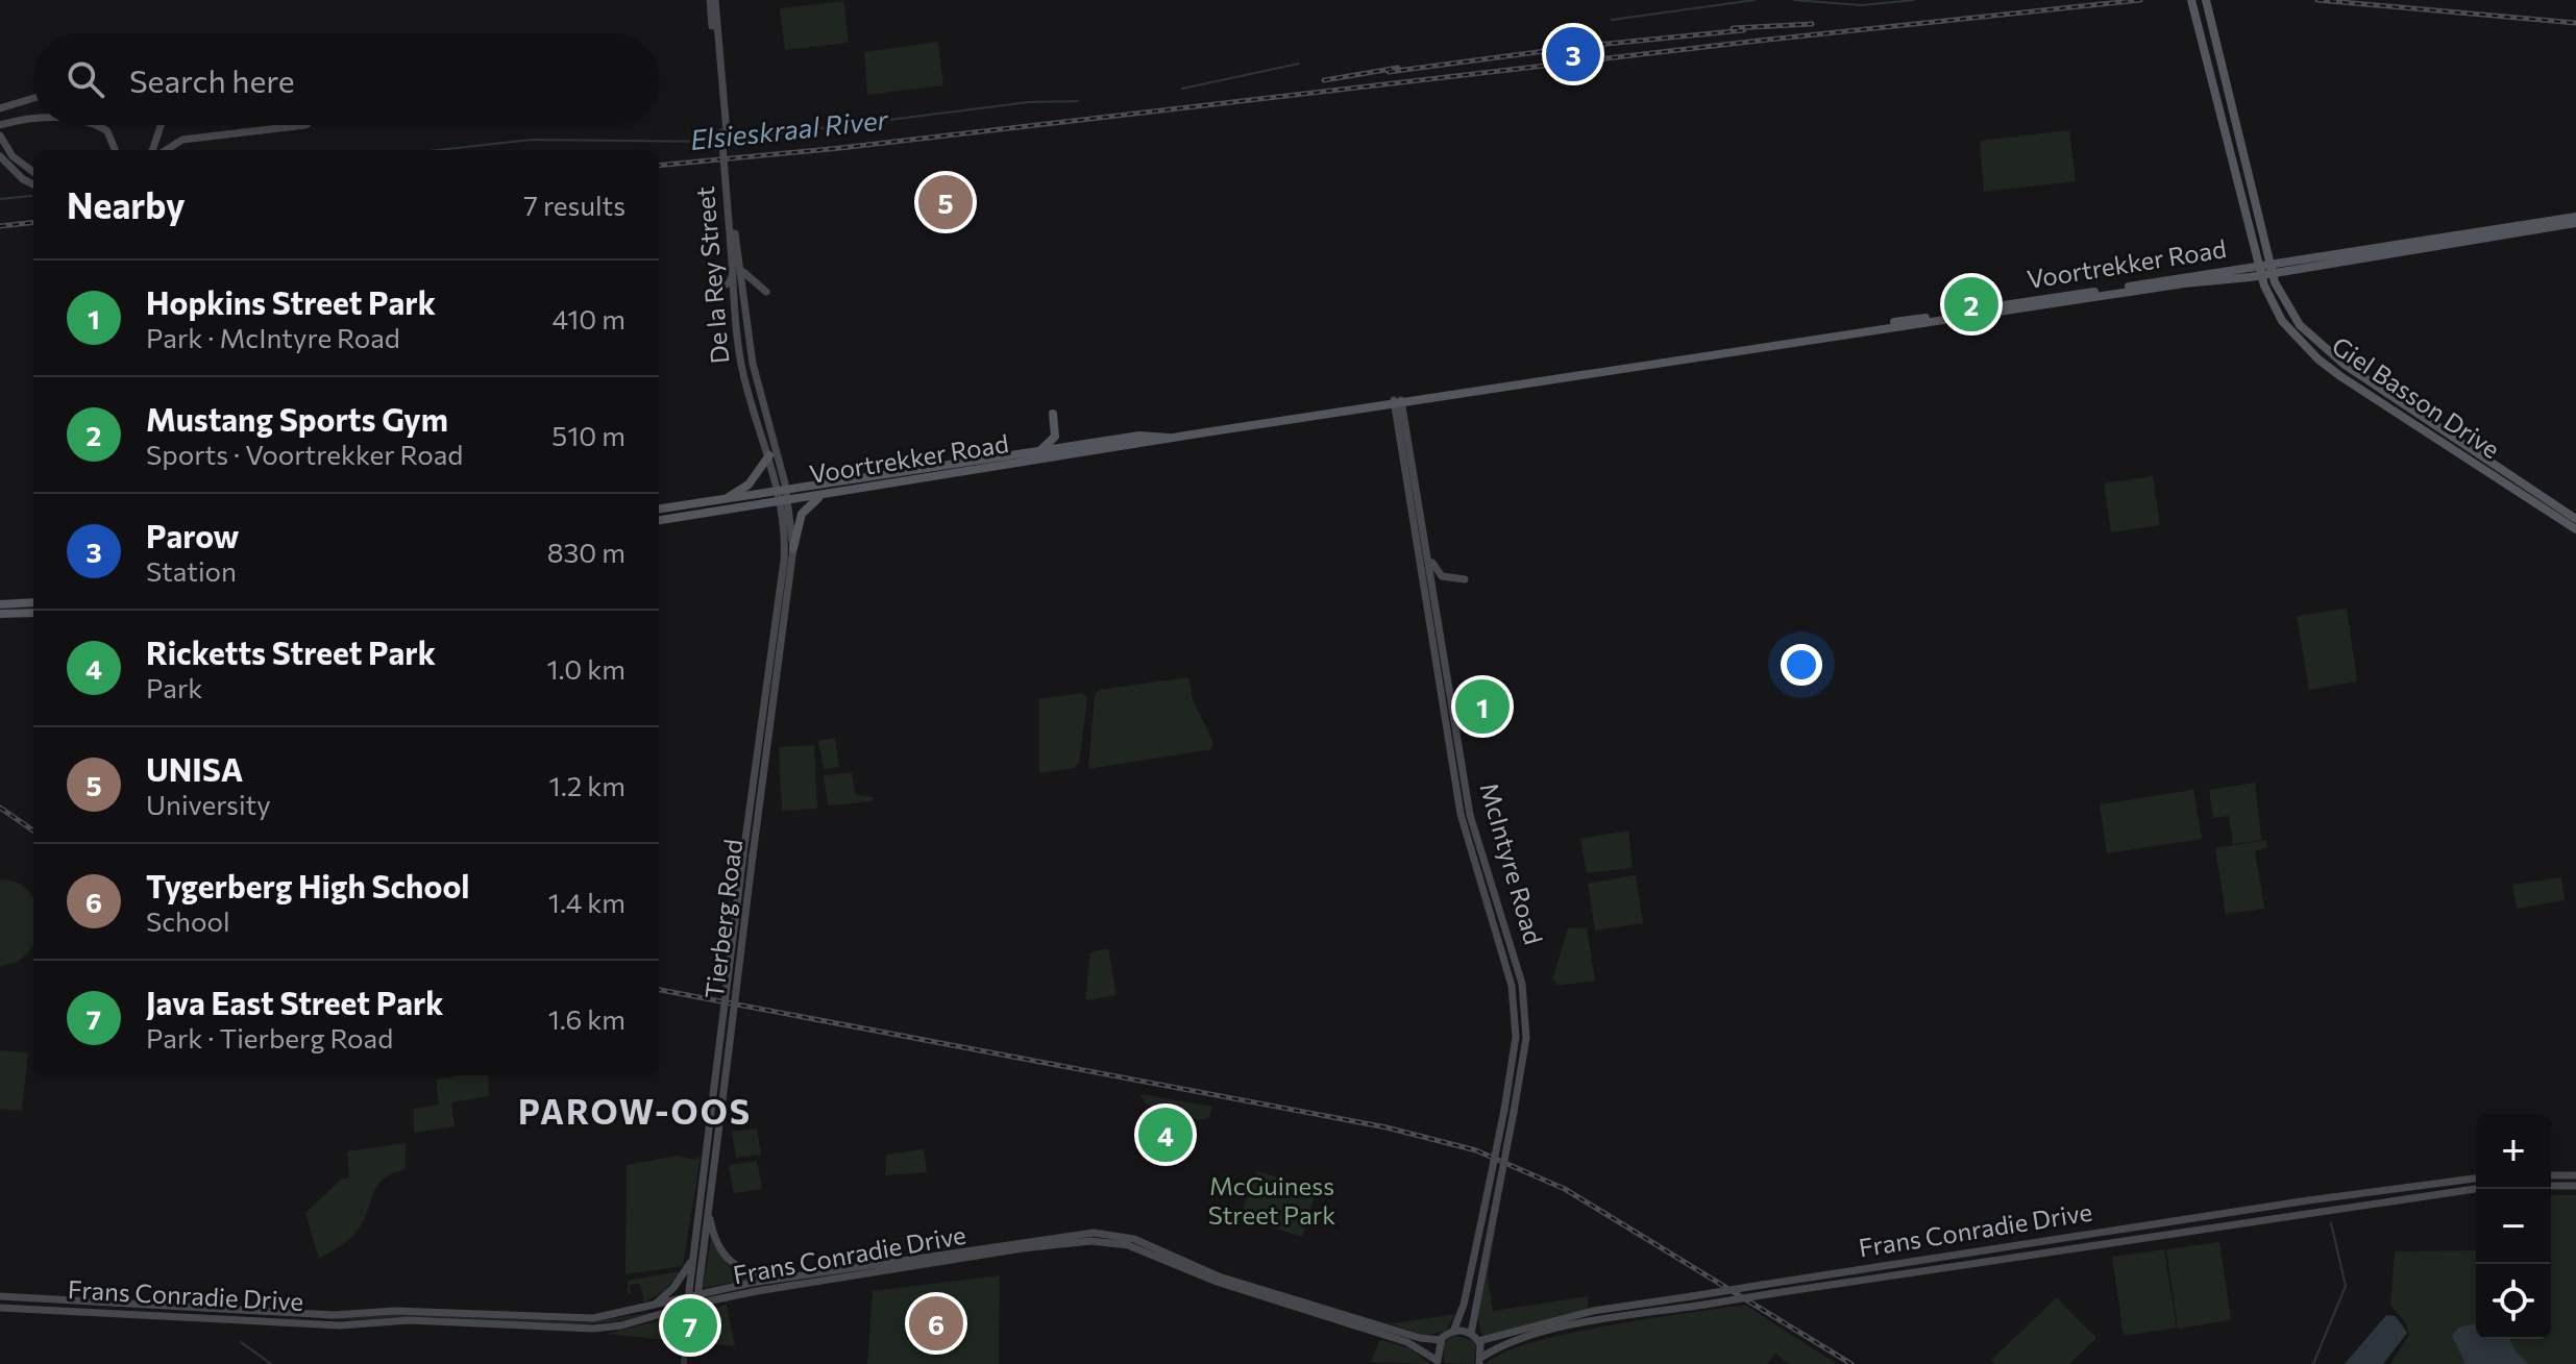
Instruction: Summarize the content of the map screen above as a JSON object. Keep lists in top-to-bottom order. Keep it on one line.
{"streets":{"main road":["Voortrekker Road","De la Rey Street","Giel Basson Drive","McIntyre Road","Tierberg Road","Frans Conradie Drive"]},"crossings":[["Voortrekker Road","De la Rey Street"],["Voortrekker Road","Giel Basson Drive"],["Voortrekker Road","McIntyre Road"],["Voortrekker Road","Tierberg Road"],["De la Rey Street","Tierberg Road"],["Tierberg Road","Frans Conradie Drive"]],"districts":["PAROW-OOS"],"water":["Elsieskraal River"],"parks":["McGuiness Street Park"],"page":{"pins":["3","5","2","1","4","6","7"],"search":"Search here","heading":["Nearby","7 results"],"list":[{"mark":"1","name":"Hopkins Street Park","note":"Park · McIntyre Road","value":"410 m"},{"mark":"2","name":"Mustang Sports Gym","note":"Sports · Voortrekker Road","value":"510 m"},{"mark":"3","name":"Parow","note":"Station","value":"830 m"},{"mark":"4","name":"Ricketts Street Park","note":"Park","value":"1.0 km"},{"mark":"5","name":"UNISA","note":"University","value":"1.2 km"},{"mark":"6","name":"Tygerberg High School","note":"School","value":"1.4 km"},{"mark":"7","name":"Java East Street Park","note":"Park · Tierberg Road","value":"1.6 km"}],"map_buttons":["+","−"]}}
